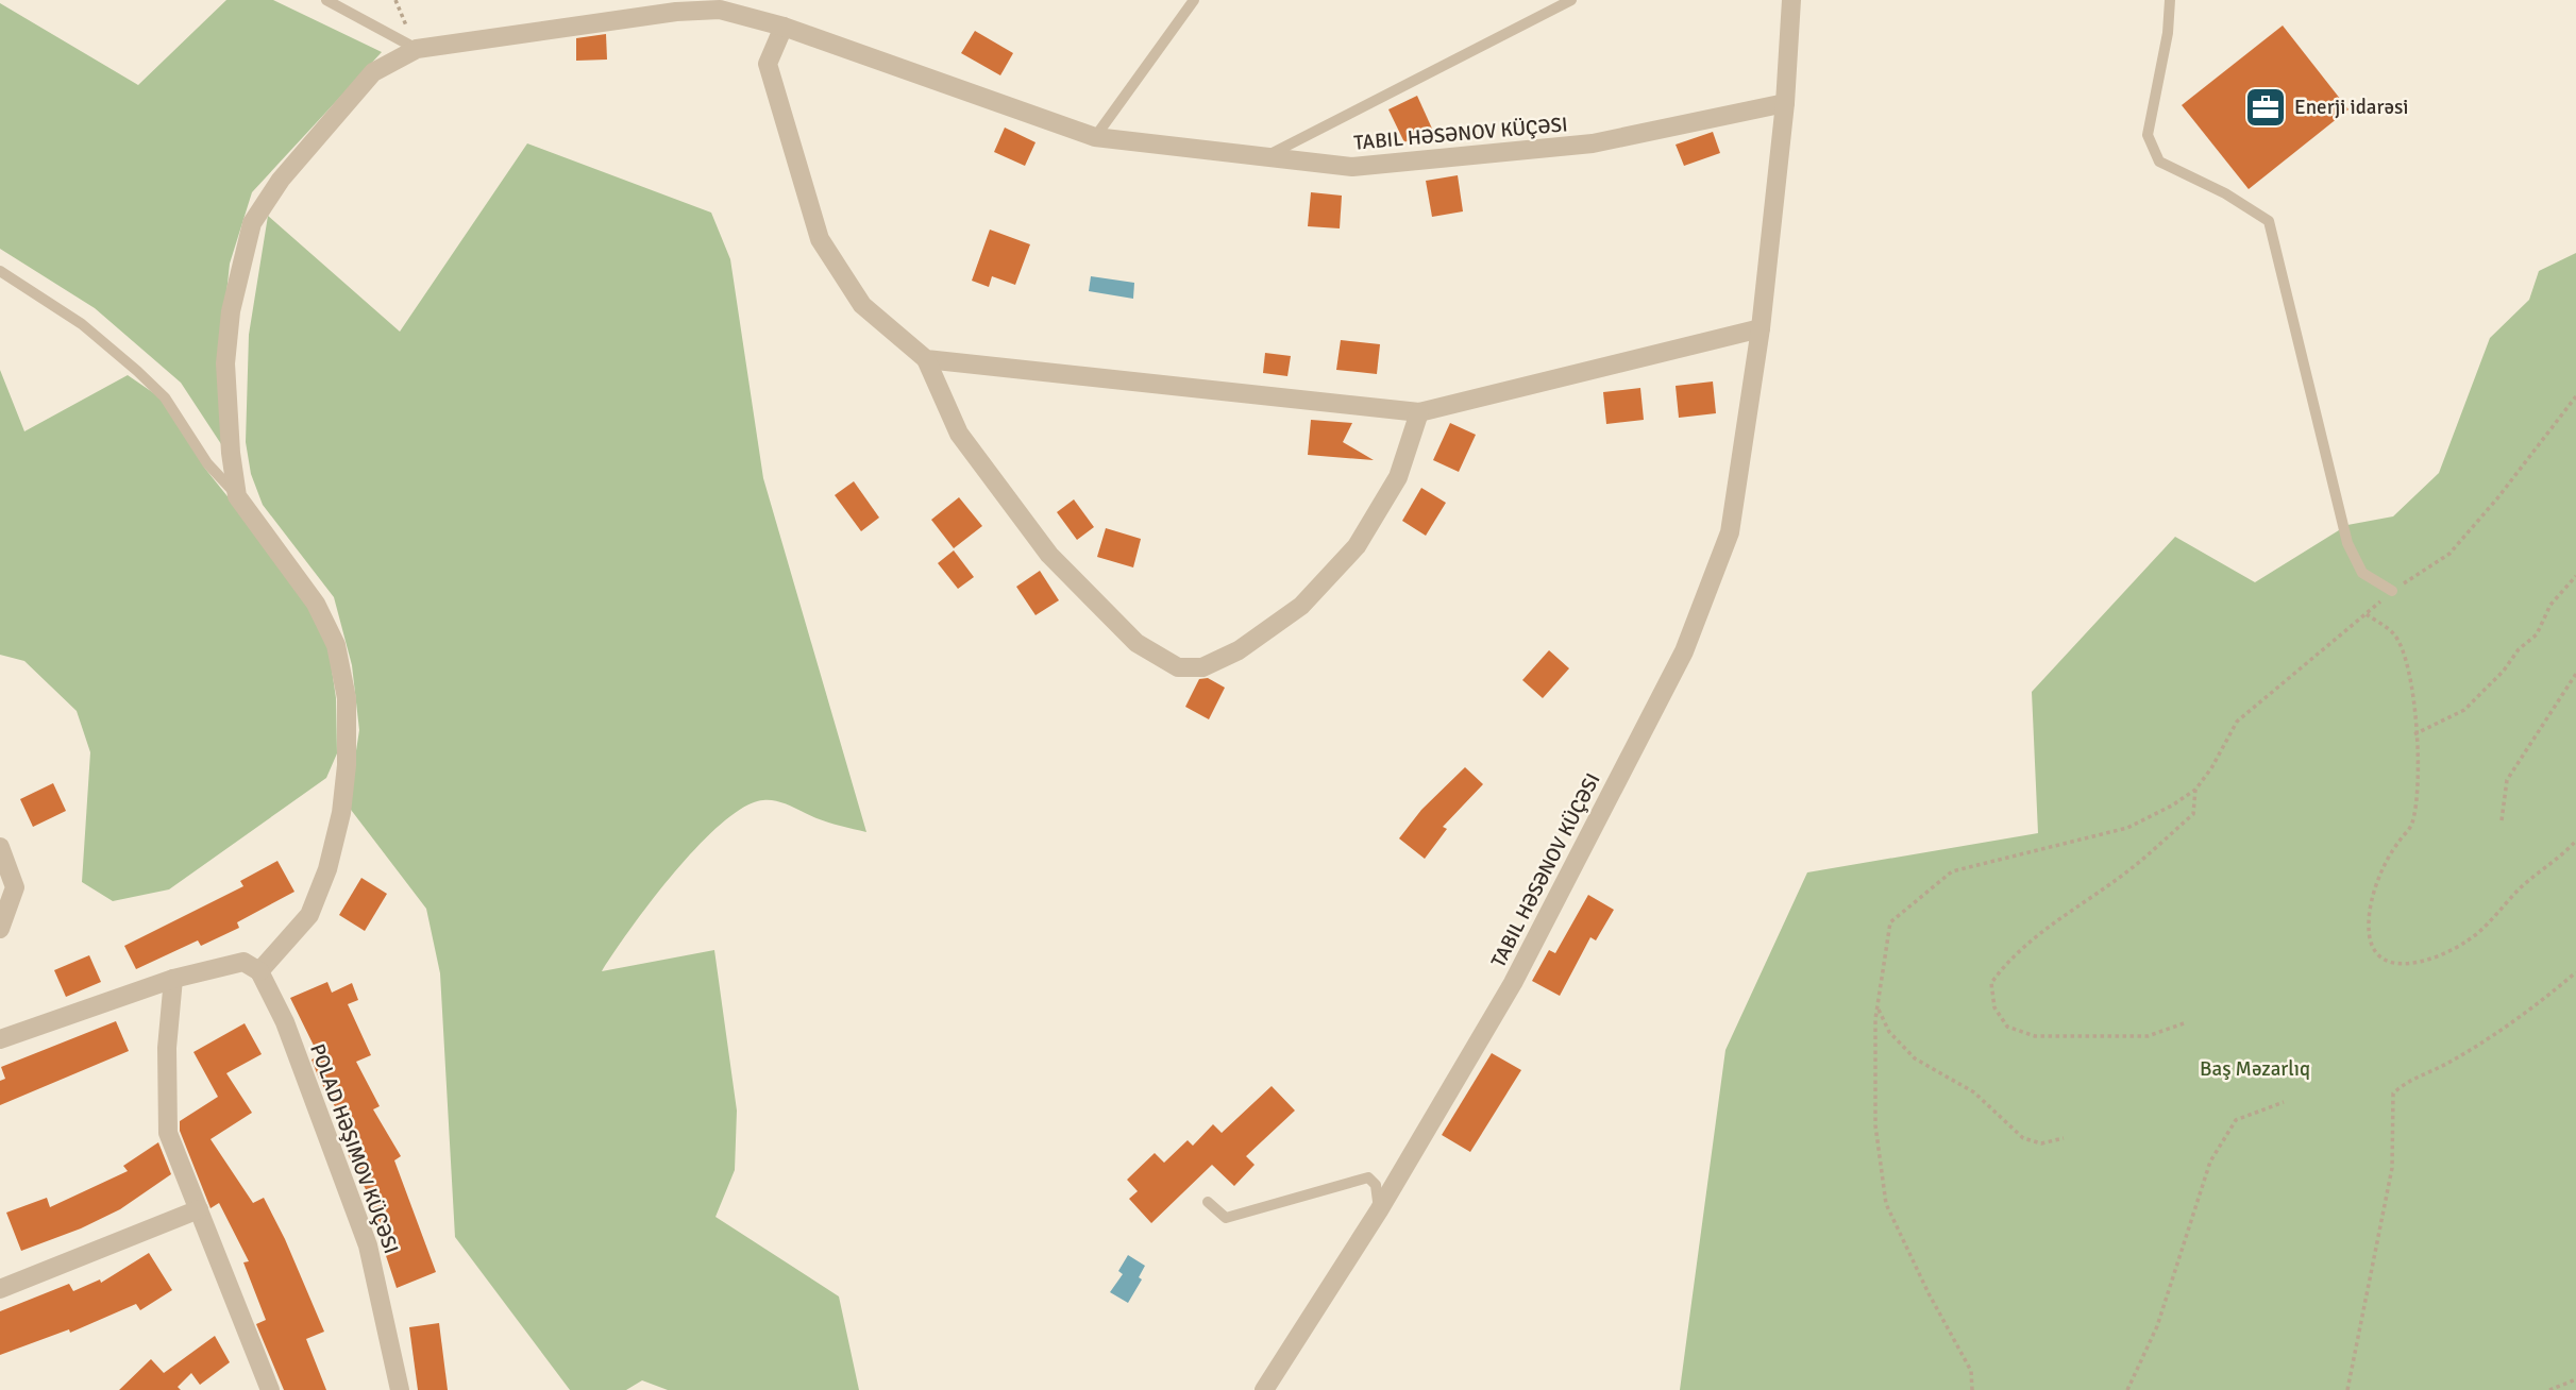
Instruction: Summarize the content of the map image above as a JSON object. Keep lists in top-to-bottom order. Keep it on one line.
{"streets":{"street":["TABIL HƏSƏNOV KÜÇƏSI","POLAD HƏŞIMOV KÜÇƏSI"]},"parks":["Baş Məzarlıq"],"places":{"office":["Enerji idarəsi"]}}
